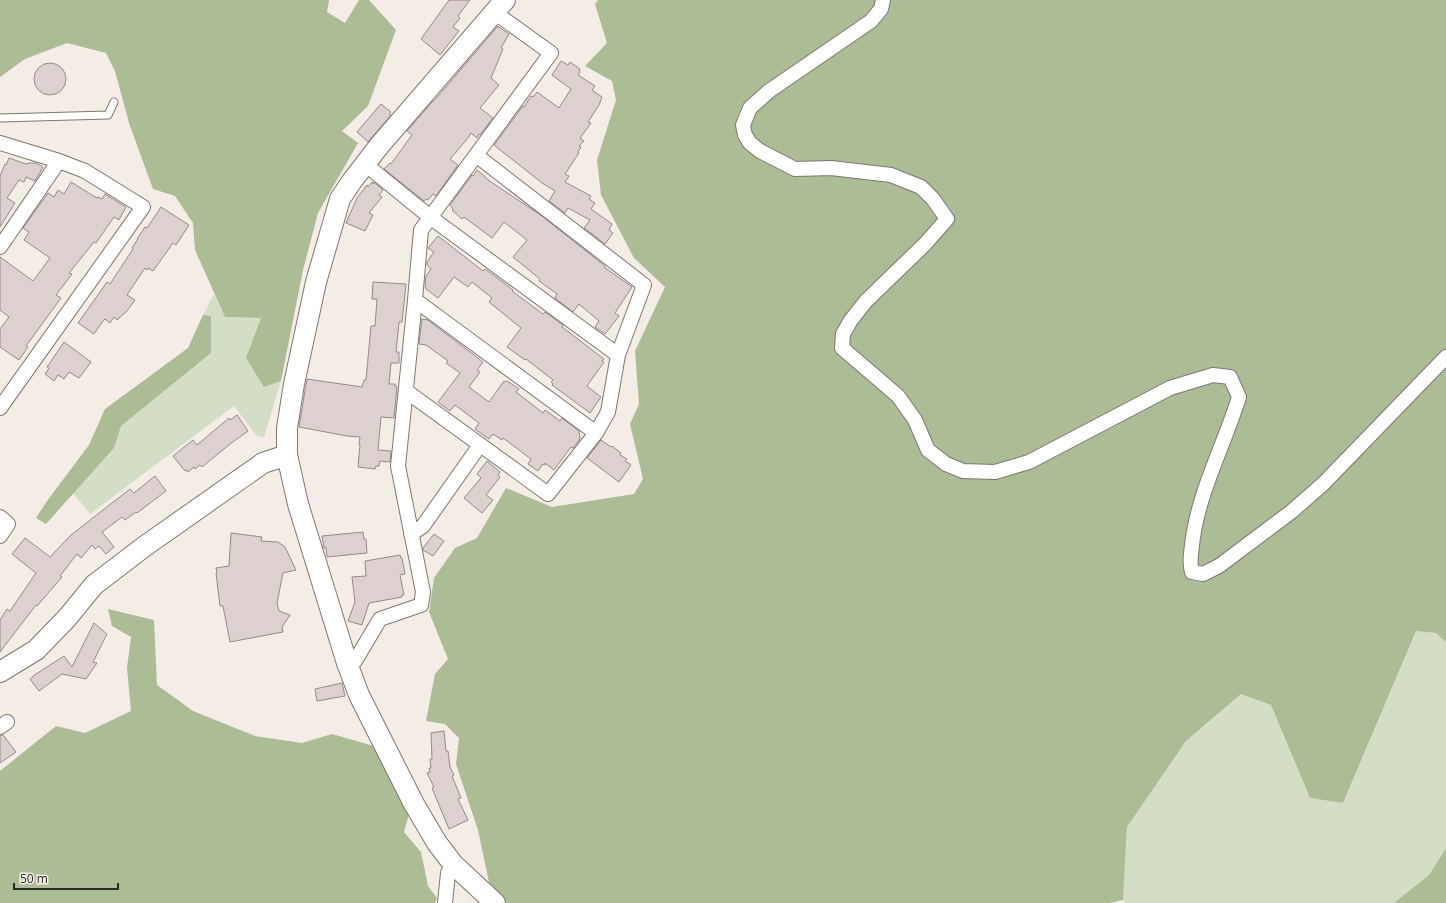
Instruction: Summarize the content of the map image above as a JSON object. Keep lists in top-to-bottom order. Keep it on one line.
{"scale_bar":"50 m"}
